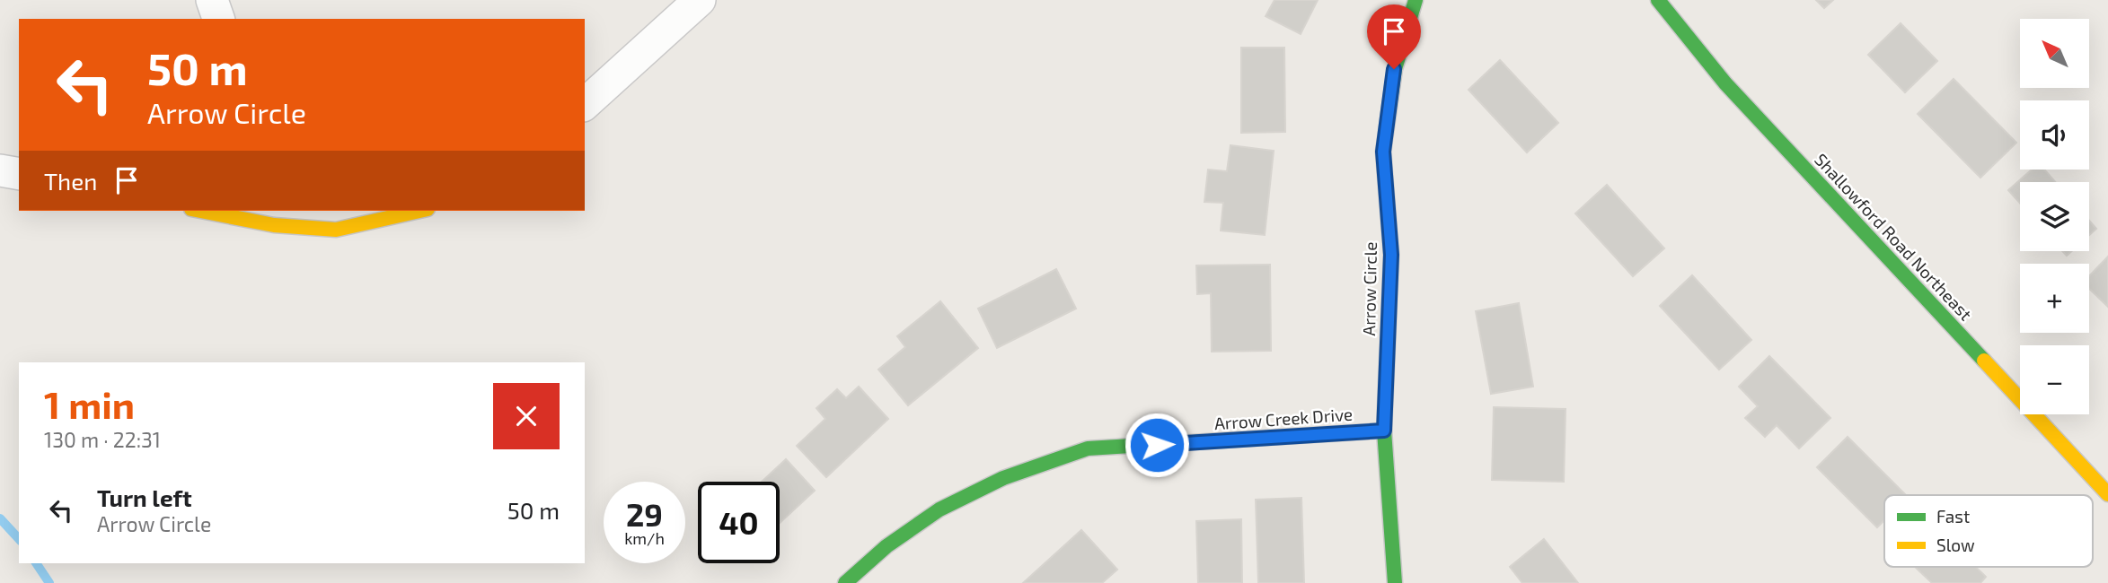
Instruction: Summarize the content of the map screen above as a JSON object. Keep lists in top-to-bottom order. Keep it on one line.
{"streets":{"street":["Shallowford Road Northeast","Arrow Circle","Arrow Creek Drive"]},"crossings":[["Arrow Circle","Arrow Creek Drive"]],"legend":["Fast","Slow"],"north":"top left","page":{"map_buttons":["+","−"],"turn":["50 m","Arrow Circle"],"then":"Then","heading":["1 min","130 m · 22:31"],"list":[{"name":"Turn left","note":"Arrow Circle","value":"50 m"}],"speed":"29 km/h","limit":"40"}}
